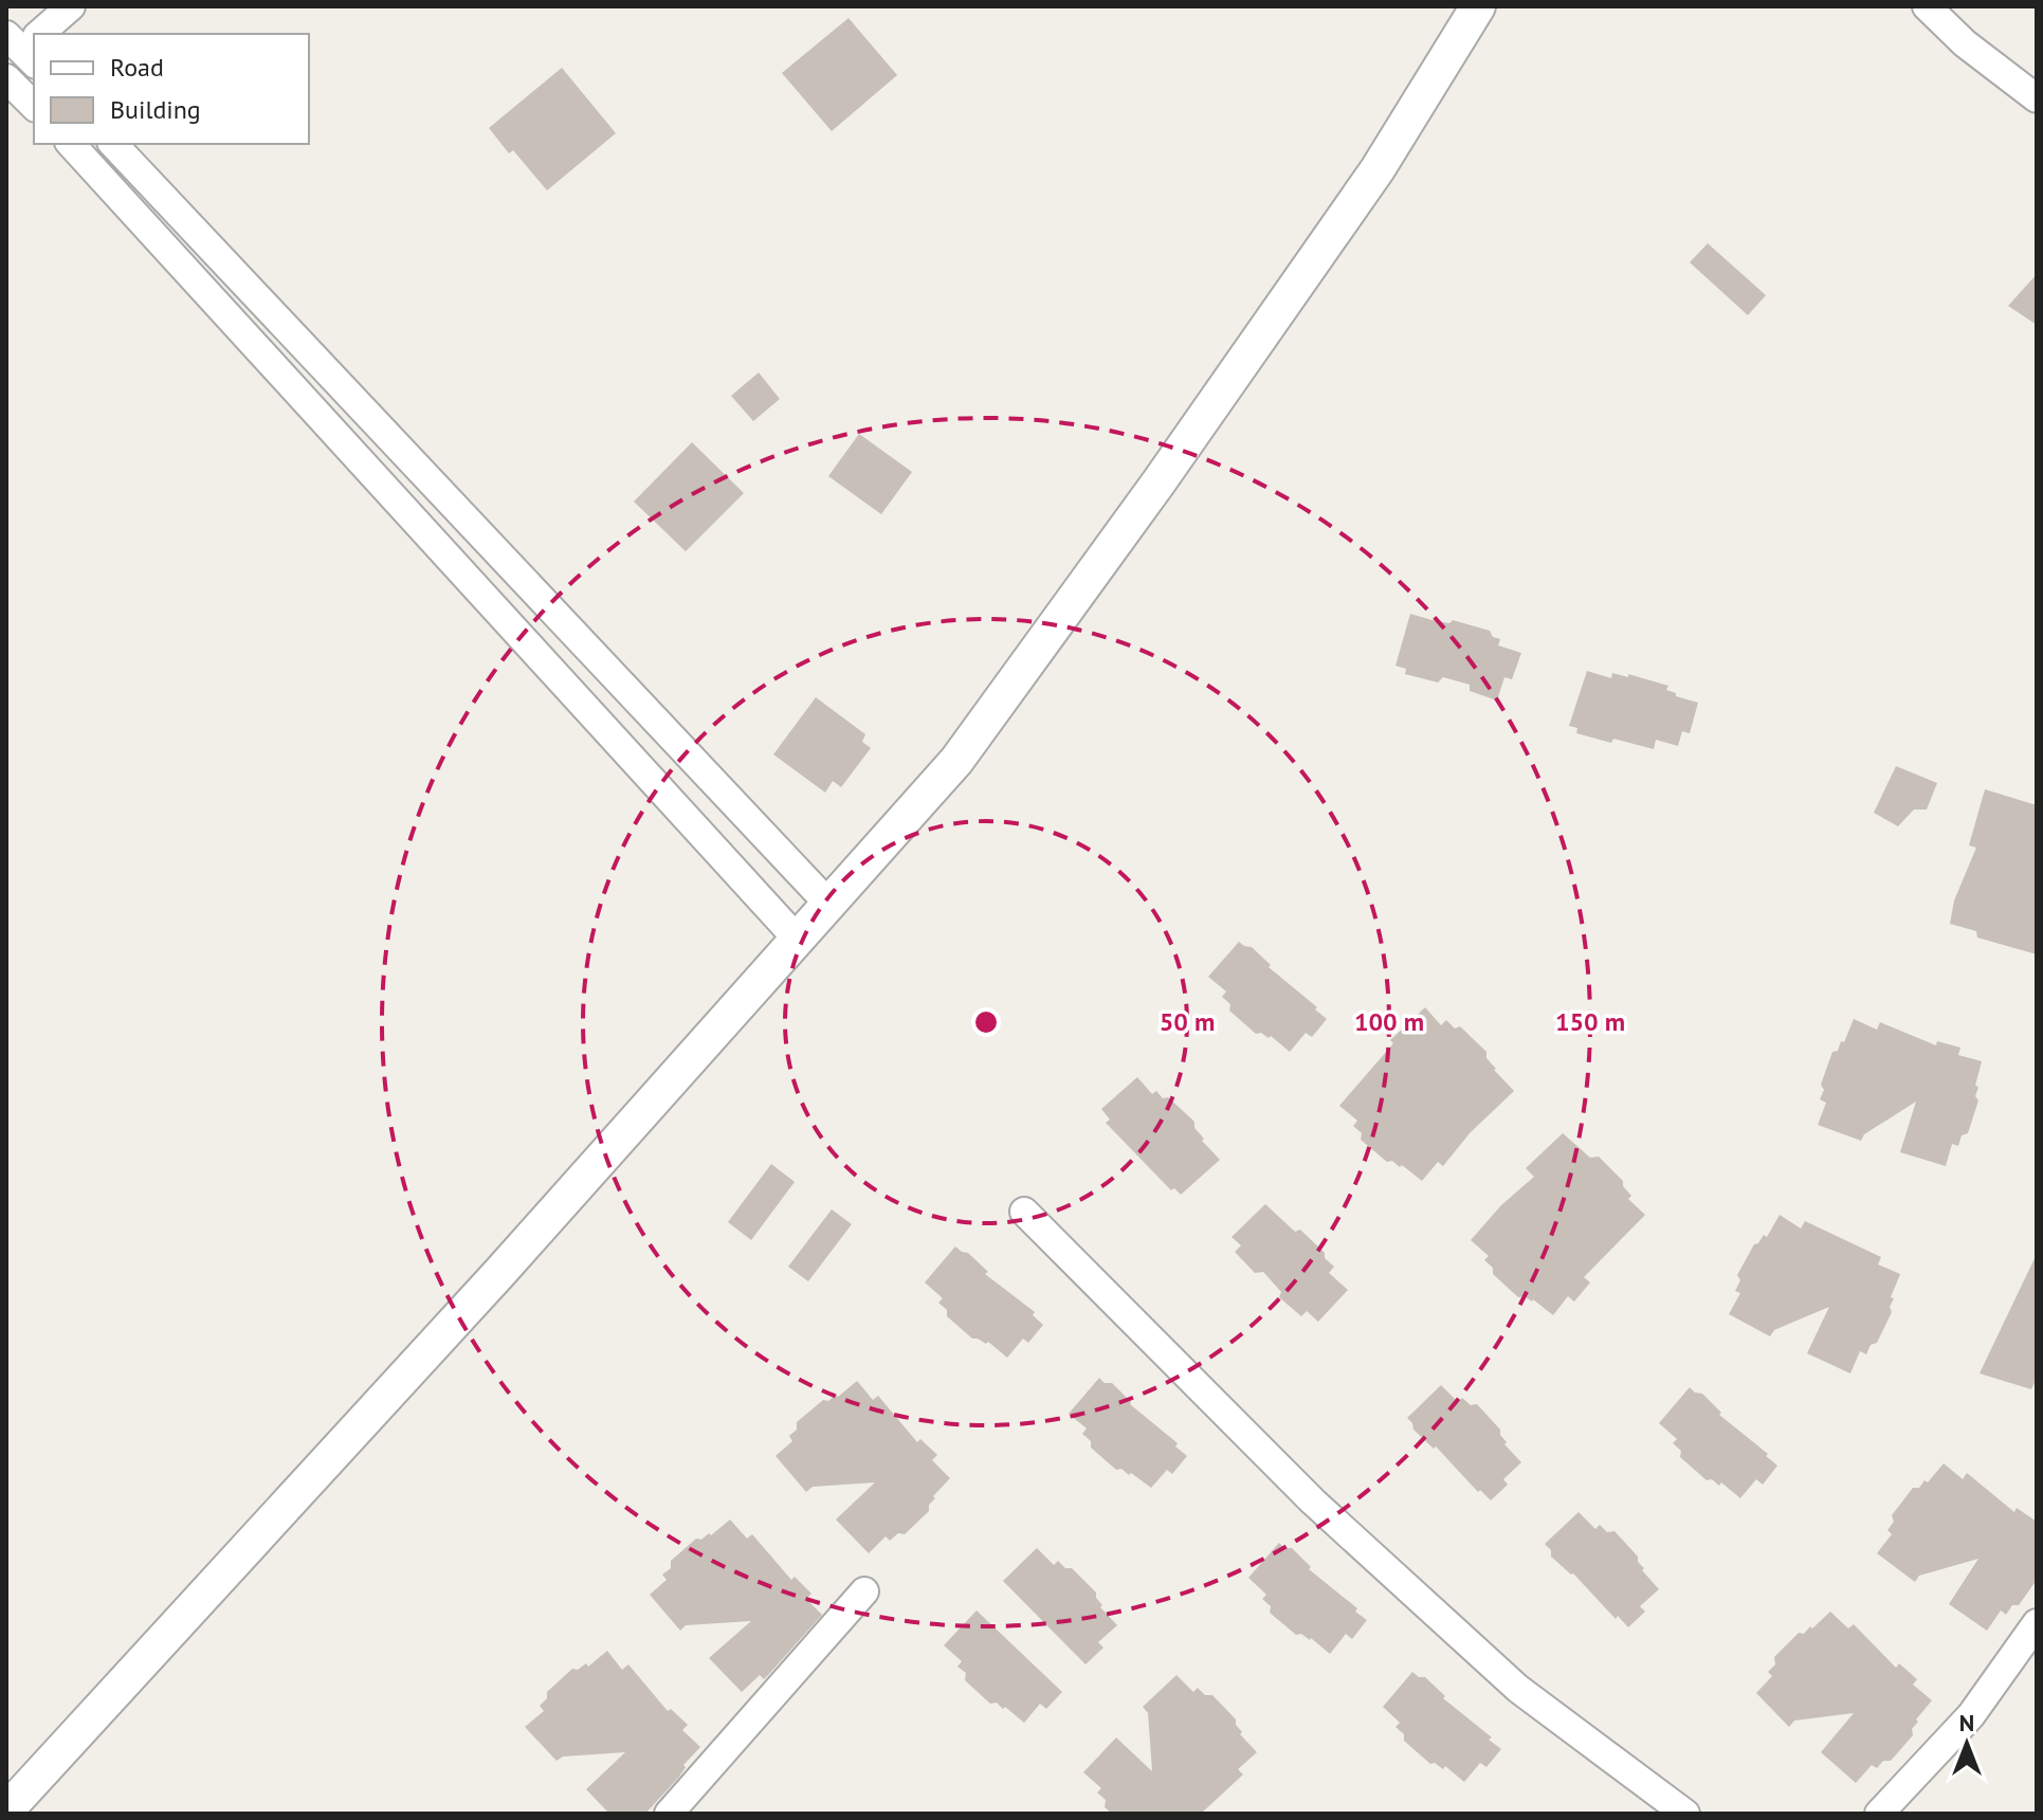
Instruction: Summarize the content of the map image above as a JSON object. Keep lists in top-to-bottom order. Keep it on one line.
{"legend":["Road","Building"],"north":"top","rings":["50 m","100 m","150 m"]}
